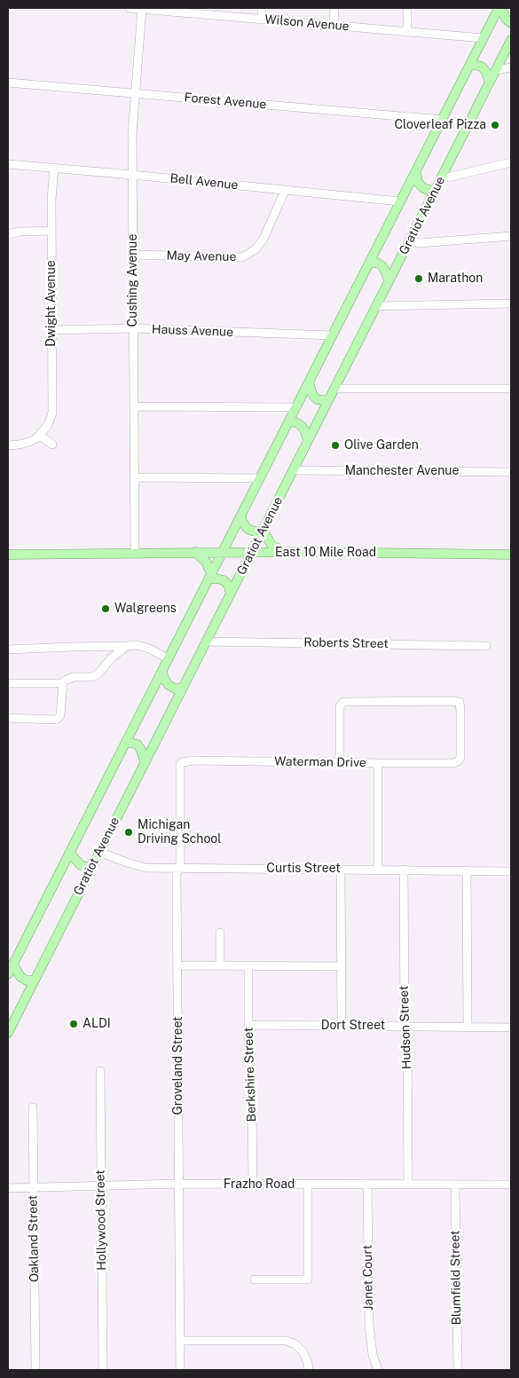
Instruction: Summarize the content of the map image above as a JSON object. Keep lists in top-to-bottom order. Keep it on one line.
{"streets":{"main road":["Gratiot Avenue","East 10 Mile Road"],"street":["Wilson Avenue","Forest Avenue","Bell Avenue","May Avenue","Cushing Avenue","Dwight Avenue","Hauss Avenue","Manchester Avenue","Roberts Street","Waterman Drive","Curtis Street","Dort Street","Hudson Street","Groveland Street","Berkshire Street","Frazho Road","Hollywood Street","Oakland Street","Janet Court","Blumfield Street"]},"crossings":[["Wilson Avenue","Gratiot Avenue"],["Wilson Avenue","Cushing Avenue"],["Forest Avenue","Gratiot Avenue"],["Forest Avenue","Cushing Avenue"],["Bell Avenue","Gratiot Avenue"],["Bell Avenue","May Avenue"],["Bell Avenue","Cushing Avenue"],["Bell Avenue","Dwight Avenue"],["Gratiot Avenue","Hauss Avenue"],["Gratiot Avenue","Manchester Avenue"],["Gratiot Avenue","East 10 Mile Road"],["Gratiot Avenue","Roberts Street"],["Gratiot Avenue","Curtis Street"],["May Avenue","Cushing Avenue"],["Cushing Avenue","Hauss Avenue"],["Cushing Avenue","East 10 Mile Road"],["Dwight Avenue","Hauss Avenue"],["Waterman Drive","Groveland Street"],["Curtis Street","Hudson Street"],["Curtis Street","Groveland Street"],["Dort Street","Hudson Street"],["Dort Street","Berkshire Street"],["Hudson Street","Frazho Road"],["Groveland Street","Frazho Road"],["Berkshire Street","Frazho Road"],["Frazho Road","Hollywood Street"],["Frazho Road","Oakland Street"],["Frazho Road","Janet Court"],["Frazho Road","Blumfield Street"]],"places":["Cloverleaf Pizza","Marathon","Olive Garden","Walgreens","Michigan Driving School","ALDI"]}
